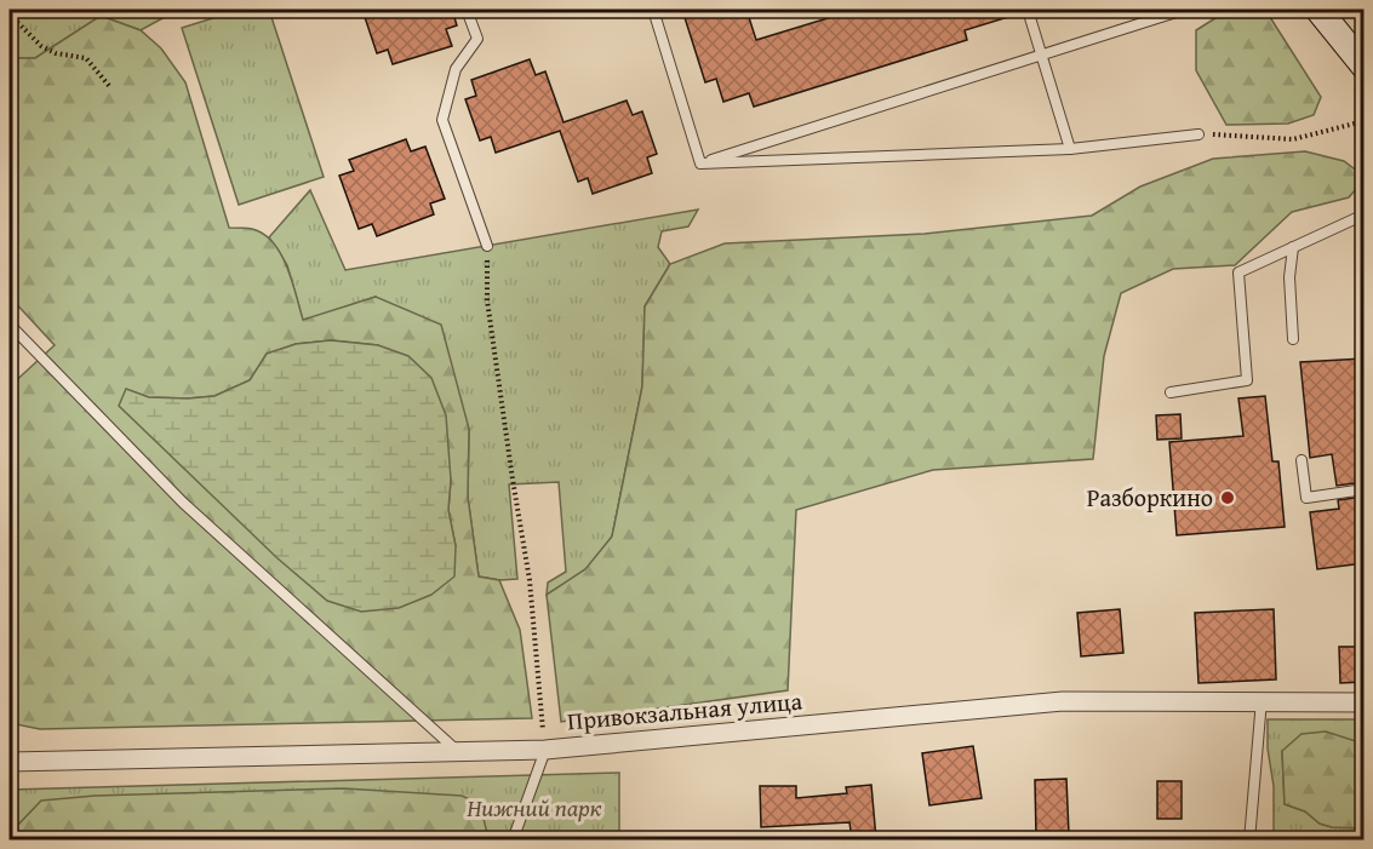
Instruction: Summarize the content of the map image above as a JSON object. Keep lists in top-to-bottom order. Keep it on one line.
{"streets":{"street":["Привокзальная улица"]},"parks":["Нижний парк"],"places":["Разборкино"]}
